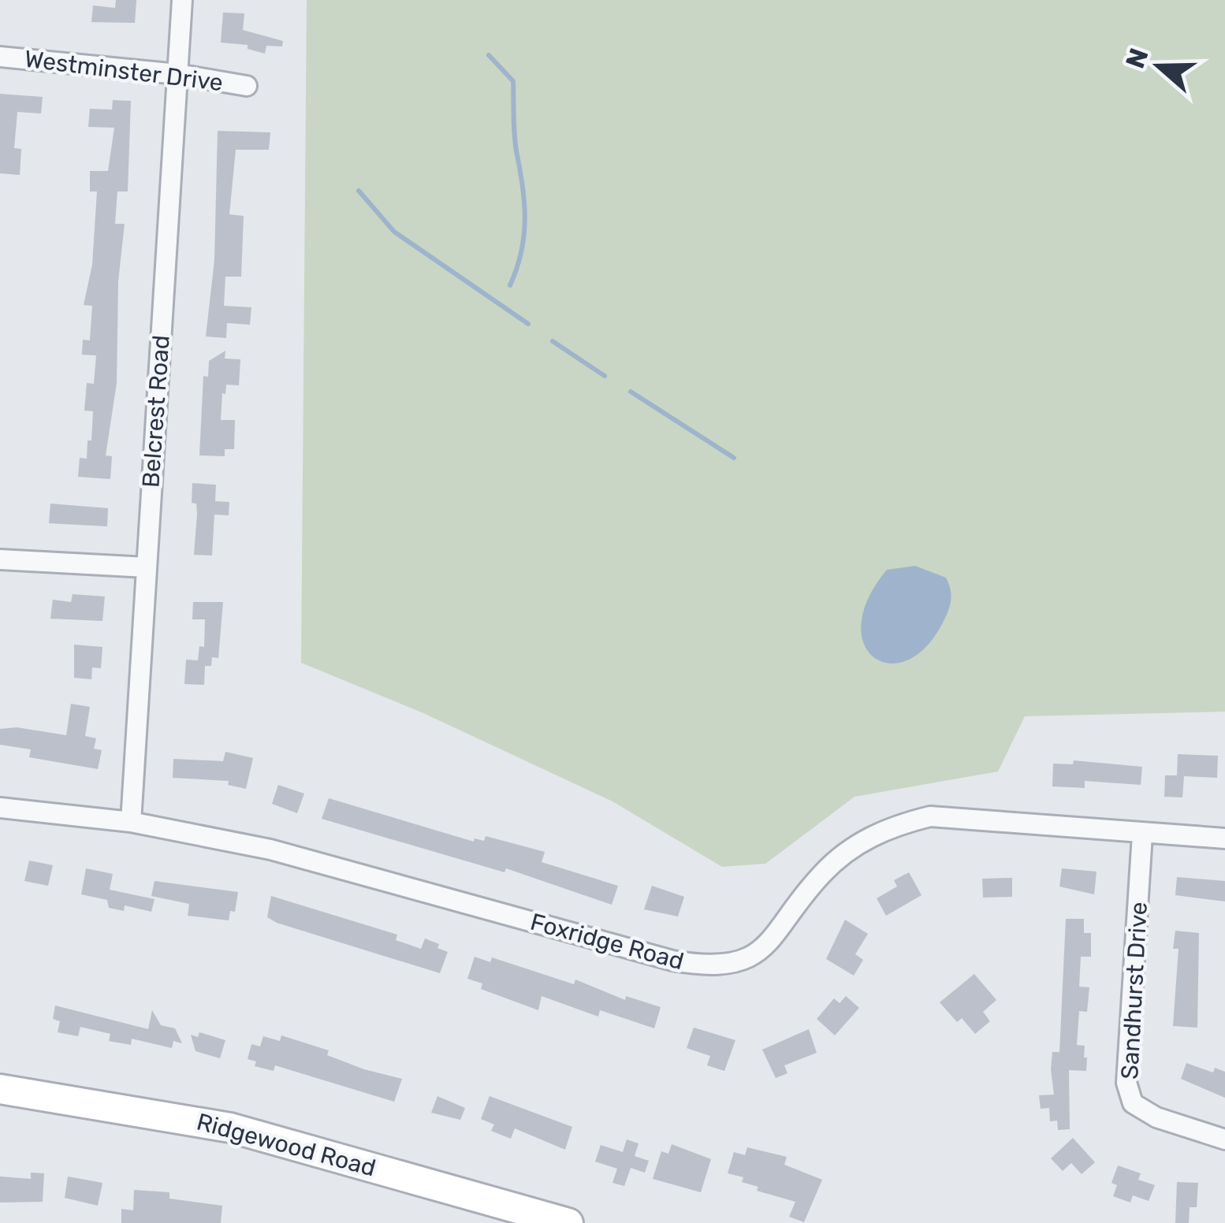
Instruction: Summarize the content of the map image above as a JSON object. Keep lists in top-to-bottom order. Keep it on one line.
{"streets":{"main road":["Ridgewood Road"],"street":["Westminster Drive","Belcrest Road","Foxridge Road","Sandhurst Drive"]},"crossings":[["Westminster Drive","Belcrest Road"],["Belcrest Road","Foxridge Road"],["Foxridge Road","Sandhurst Drive"]],"north":"left"}
